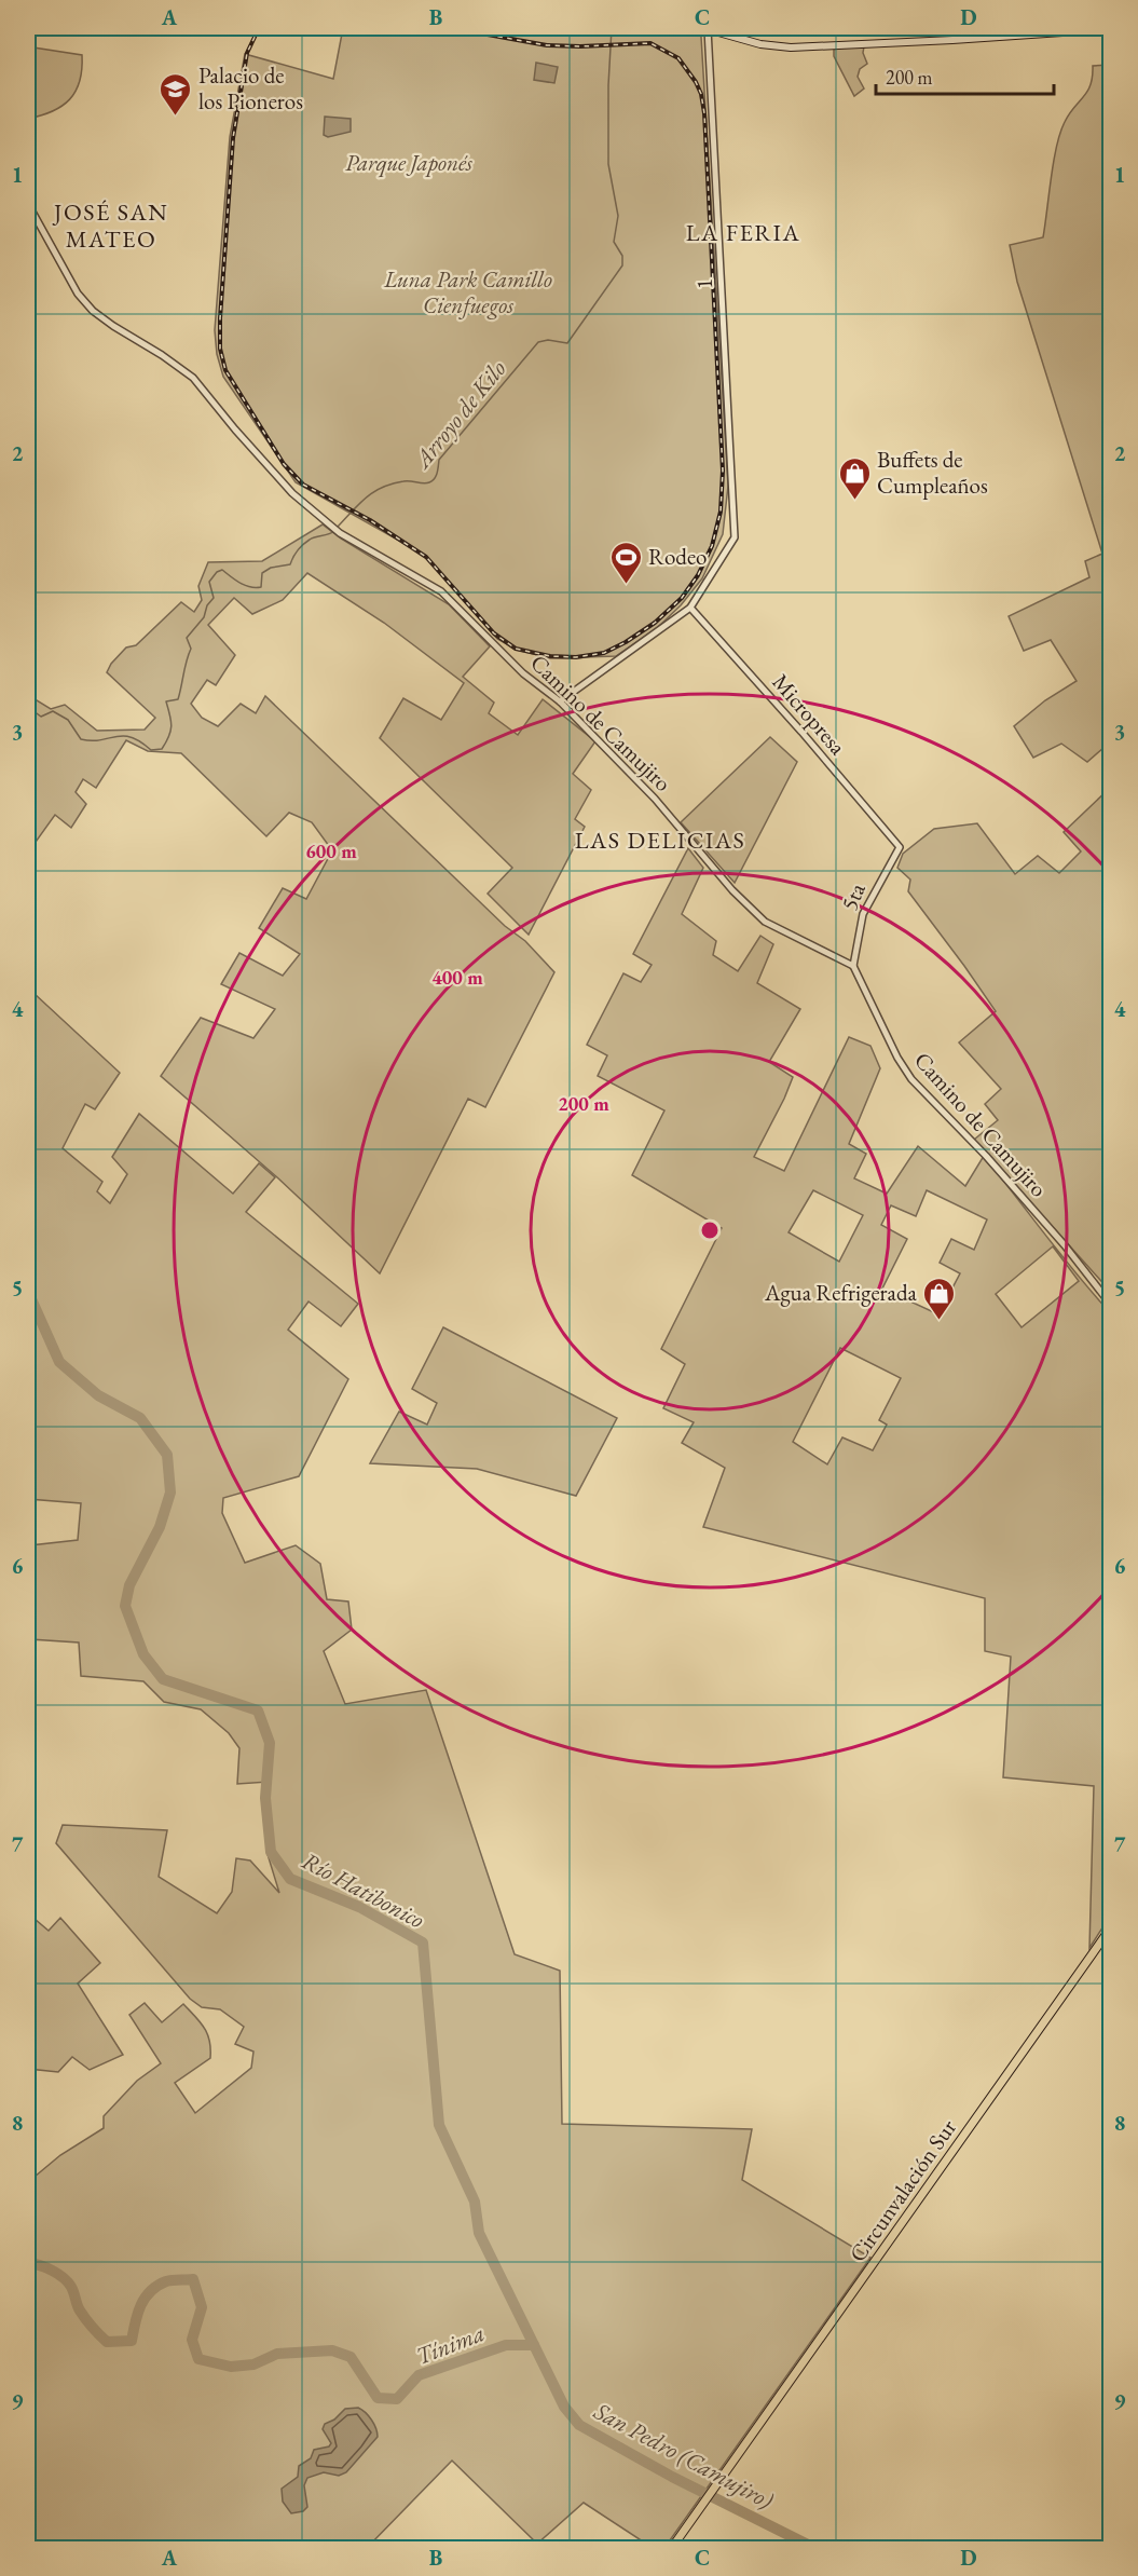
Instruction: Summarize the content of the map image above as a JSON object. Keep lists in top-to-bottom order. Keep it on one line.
{"streets":{"main road":["Circunvalación Sur"],"street":["1","Micropresa","Camino de Camujiro","5ta"]},"crossings":[["1","Micropresa"],["Micropresa","5ta"],["Camino de Camujiro","5ta"]],"districts":["JOSÉ SAN MATEO","LA FERIA","LAS DELICIAS"],"water":["Arroyo de Kilo","Río Hatibonico","Tínima","San Pedro (Camujiro)"],"parks":["Parque Japonés","Luna Park Camillo Cienfuegos"],"places":{"school or university":["Palacio de los Pioneros"],"shop":["Buffets de Cumpleaños","Agua Refrigerada"],"sports":["Rodeo"]},"scale_bar":"200 m","grid":{"columns":["A","B","C","D"],"rows":["1","2","3","4","5","6","7","8","9"]},"rings":["600 m","400 m","200 m"]}
